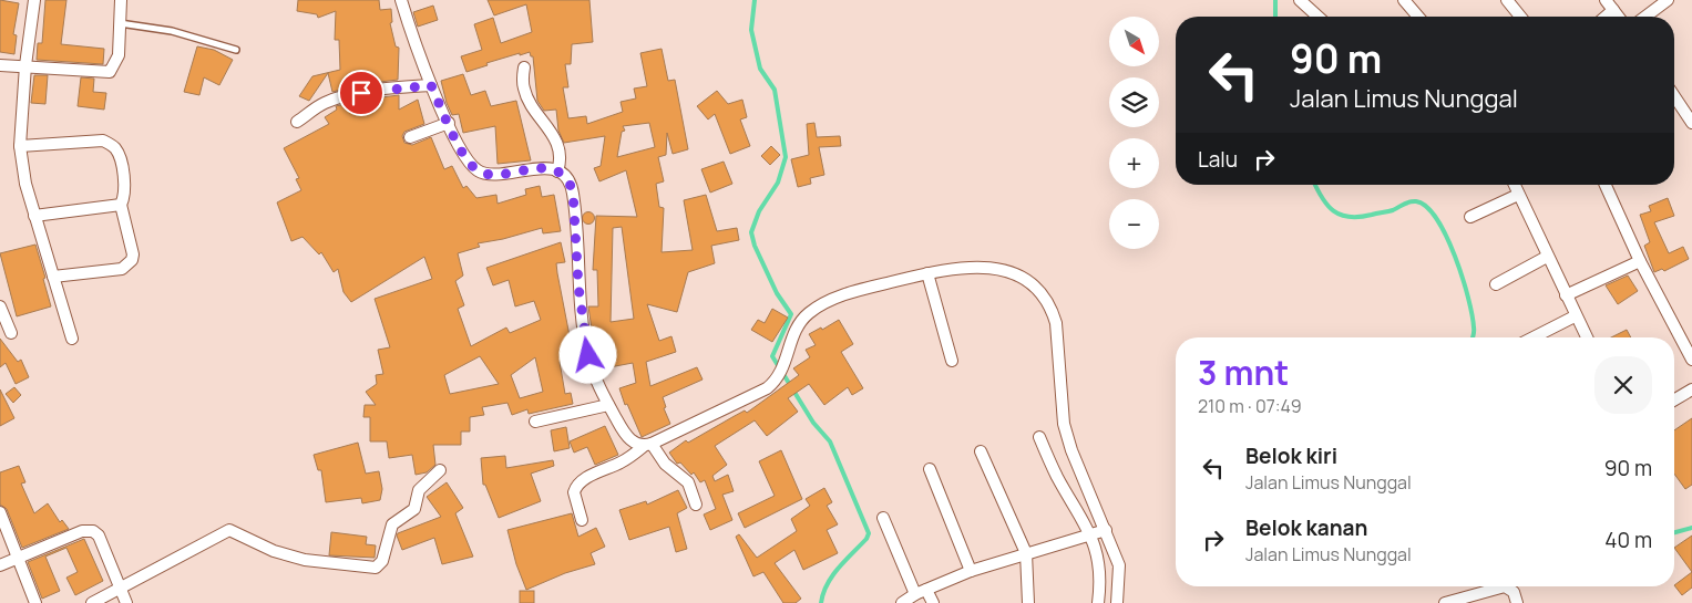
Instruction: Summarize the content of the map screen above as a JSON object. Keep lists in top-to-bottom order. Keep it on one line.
{"north":"bottom right","page":{"map_buttons":["+","−"],"turn":["90 m","Jalan Limus Nunggal"],"then":"Lalu","heading":["3 mnt","210 m · 07:49"],"list":[{"name":"Belok kiri","note":"Jalan Limus Nunggal","value":"90 m"},{"name":"Belok kanan","note":"Jalan Limus Nunggal","value":"40 m"}]}}
